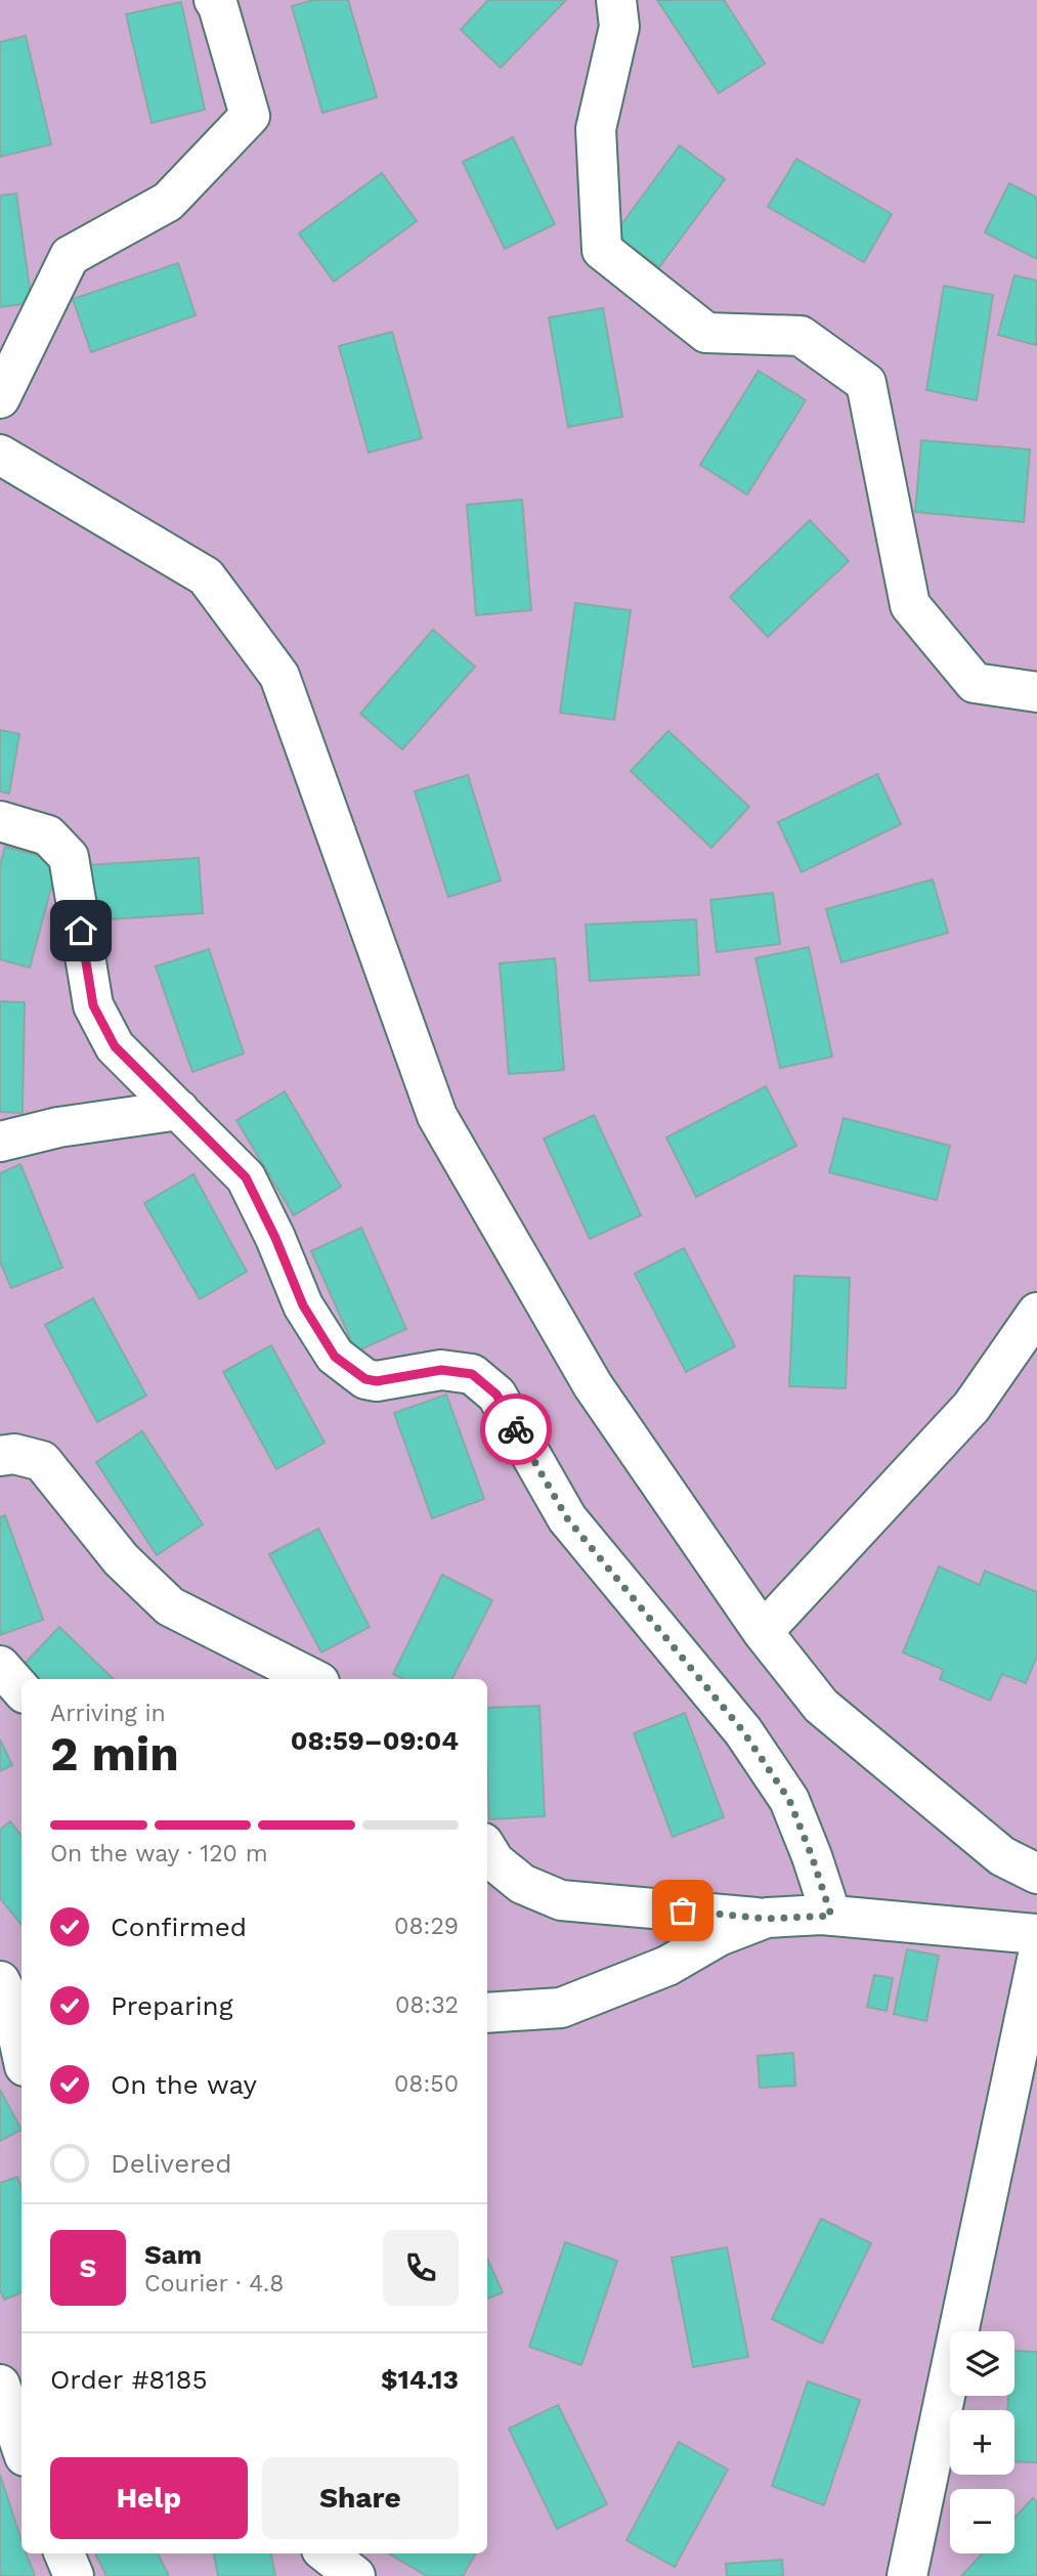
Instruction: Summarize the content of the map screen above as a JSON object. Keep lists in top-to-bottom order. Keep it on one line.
{"page":{"heading":["2 min","Arriving in","08:59–09:04"],"panel":["Sam","Courier · 4.8","Order #8185","$14.13"],"bar":"On the way · 120 m","list":[["Confirmed","08:29"],["Preparing","08:32"],["On the way","08:50"],"Delivered"],"round":"S","map_buttons":["+","−"],"buttons":["Help","Share"]}}
